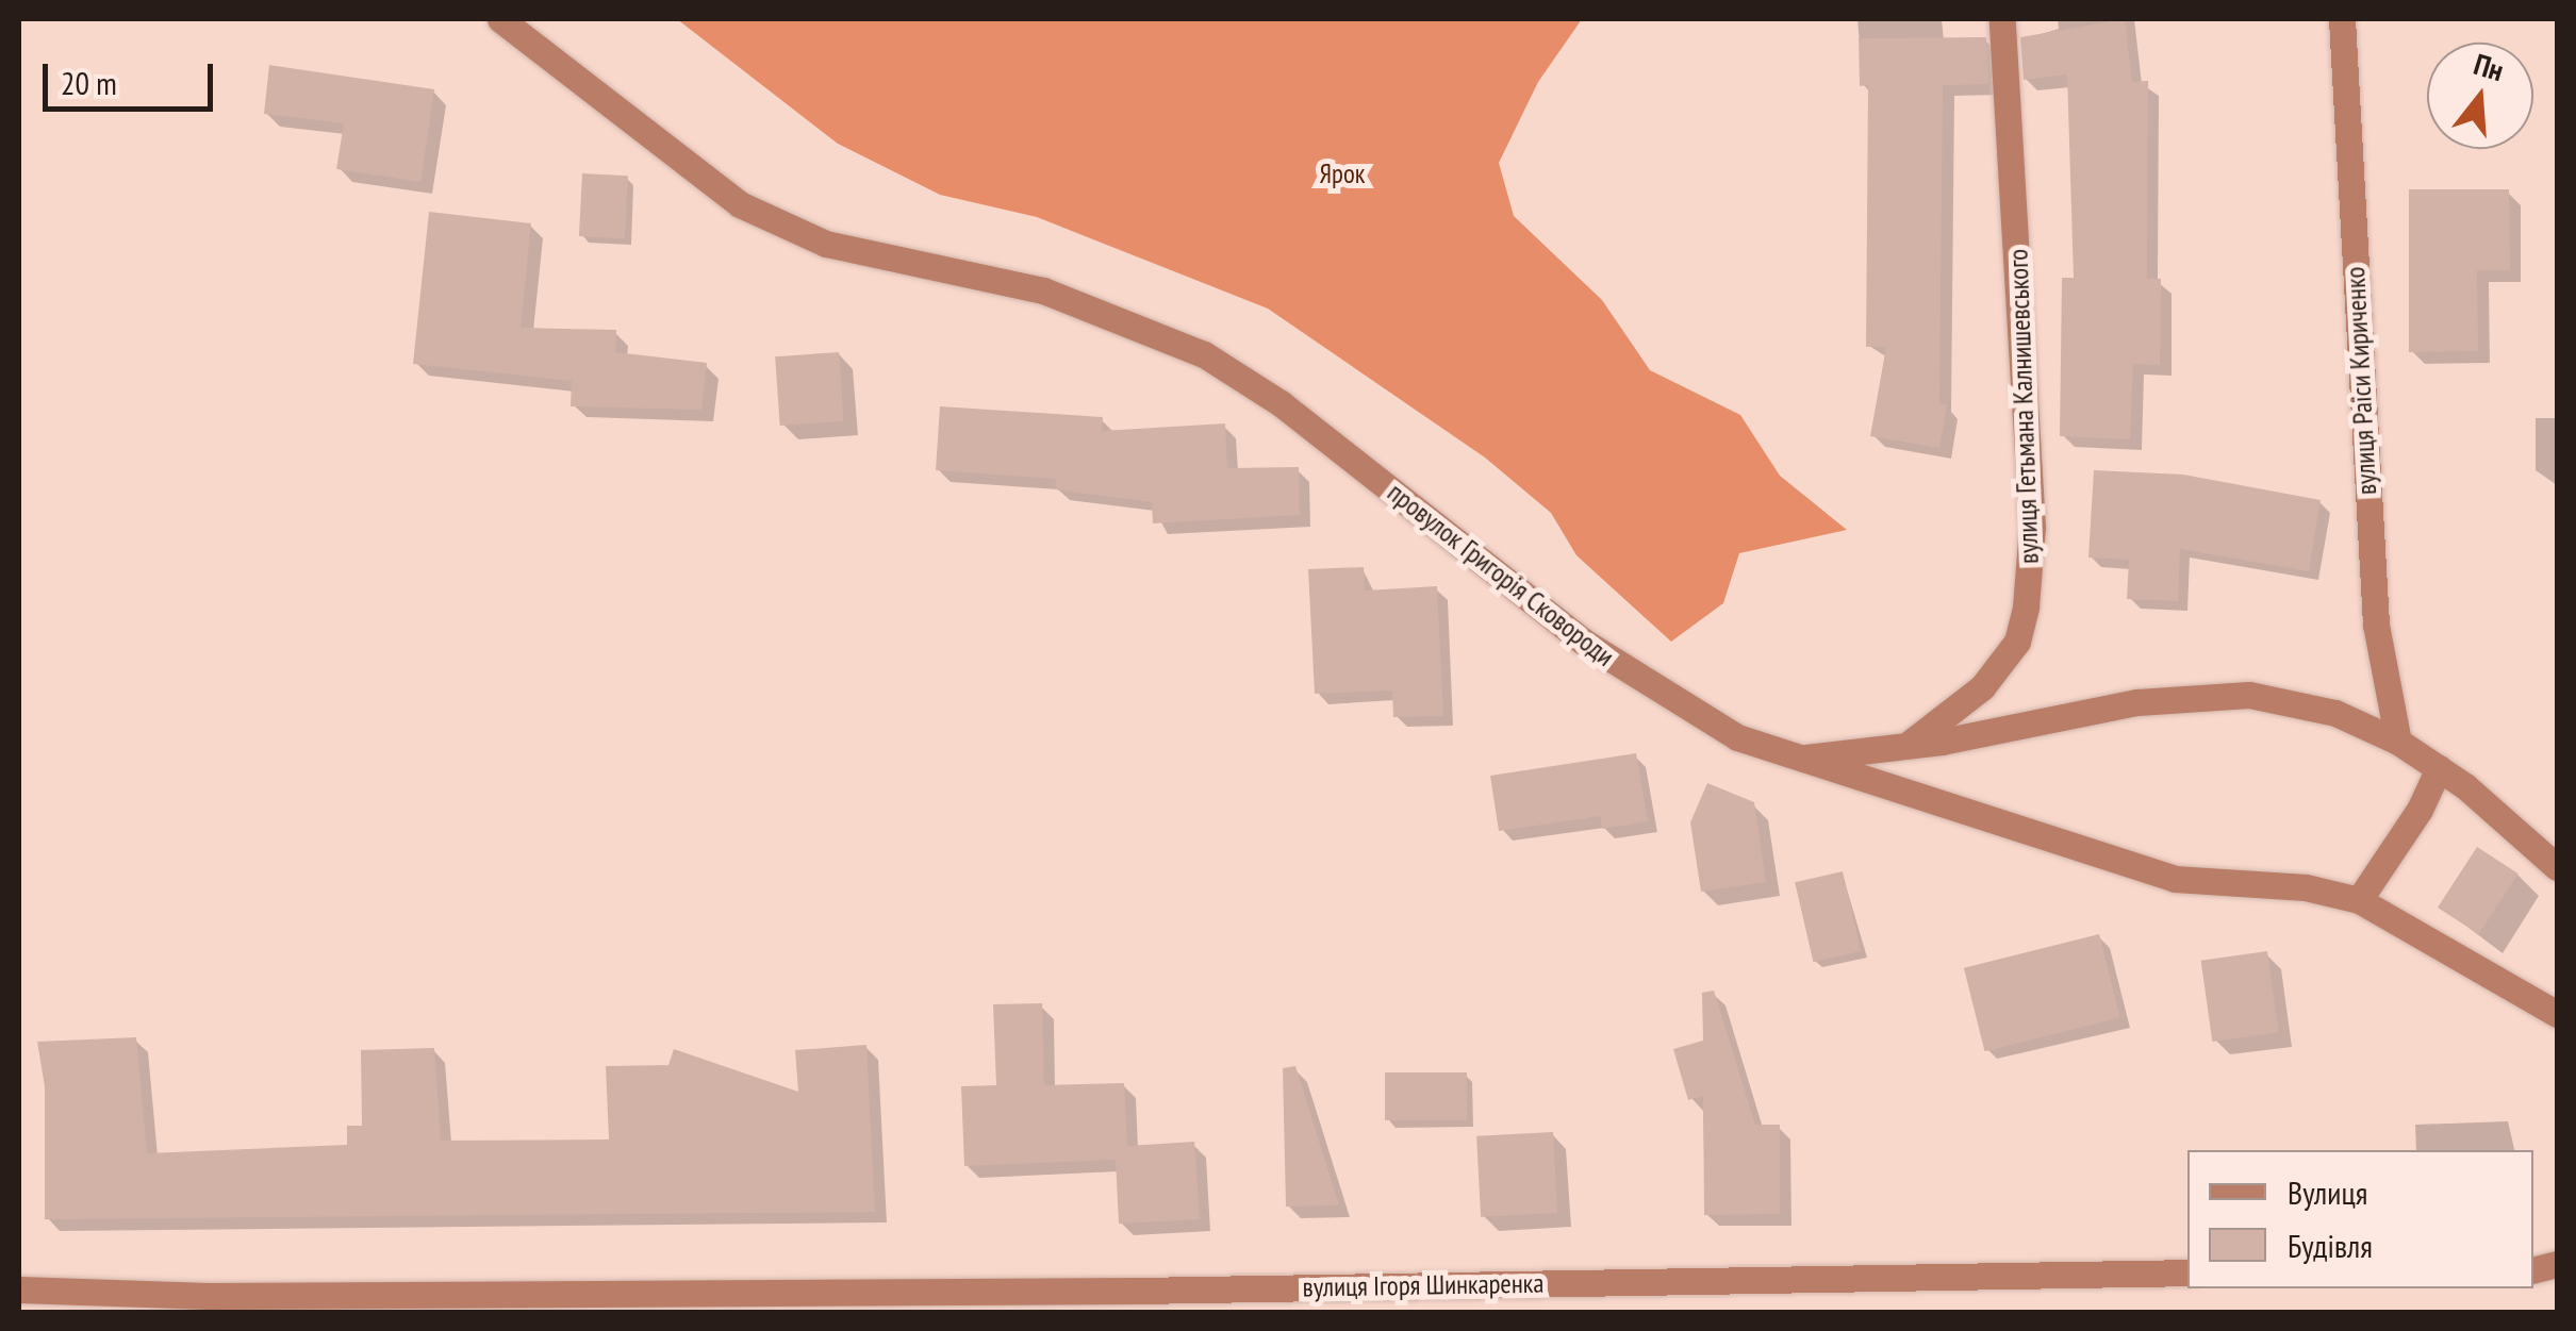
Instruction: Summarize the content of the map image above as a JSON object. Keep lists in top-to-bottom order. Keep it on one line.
{"streets":{"street":["вулиця Раїси Кириченко","вулиця Гетьмана Калнишевського","провулок Григорія Сковороди","вулиця Ігоря Шинкаренка"]},"parks":["Ярок"],"legend":["Вулиця","Будівля"],"scale_bar":"20 m","north":"top"}
